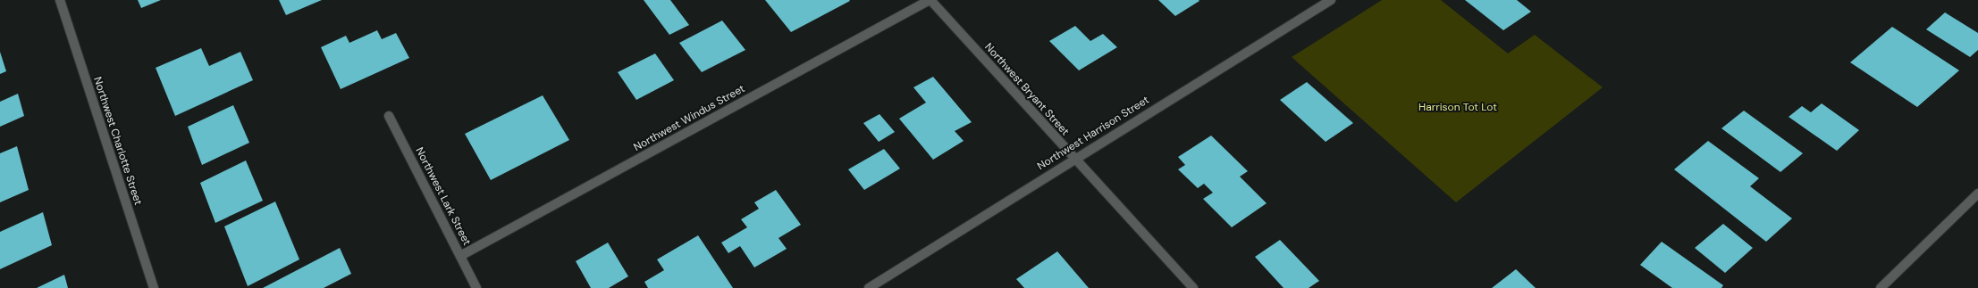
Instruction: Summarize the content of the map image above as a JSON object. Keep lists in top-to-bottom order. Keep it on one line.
{"streets":{"street":["Northwest Bryant Street","Northwest Windus Street","Northwest Harrison Street","Northwest Charlotte Street","Northwest Lark Street"]},"crossings":[["Northwest Bryant Street","Northwest Windus Street"],["Northwest Bryant Street","Northwest Harrison Street"],["Northwest Windus Street","Northwest Lark Street"]],"parks":["Harrison Tot Lot"]}
